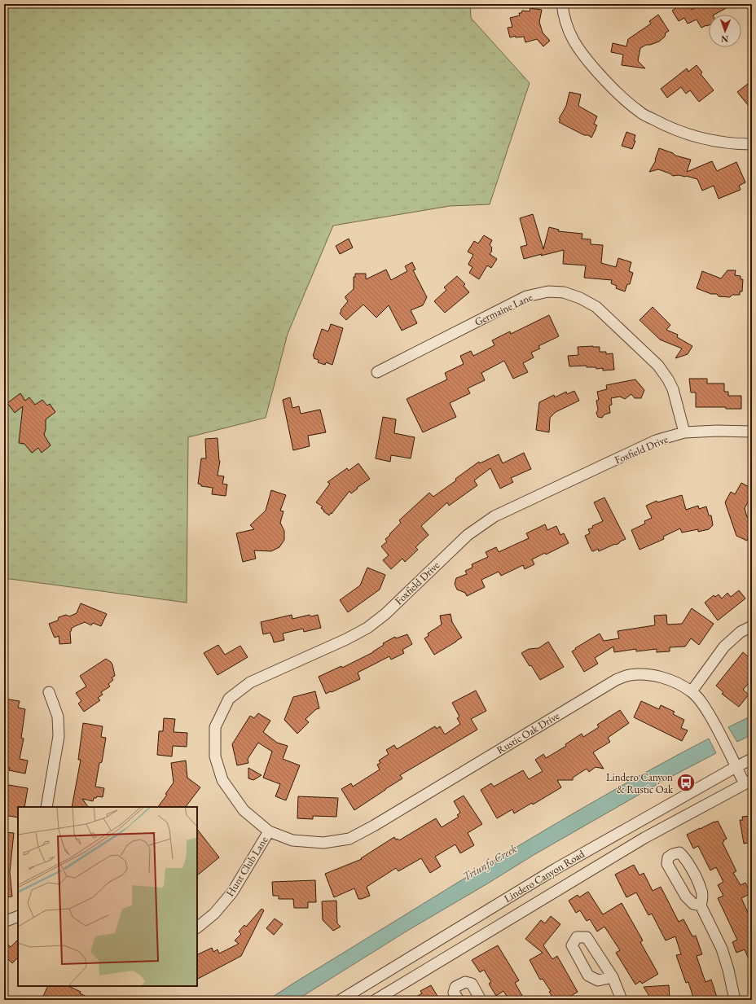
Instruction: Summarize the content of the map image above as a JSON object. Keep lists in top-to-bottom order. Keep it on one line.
{"streets":{"street":["Germaine Lane","Foxfield Drive","Rustic Oak Drive","Hunt Club Lane","Lindero Canyon Road"]},"crossings":[["Germaine Lane","Foxfield Drive"],["Foxfield Drive","Rustic Oak Drive"],["Foxfield Drive","Hunt Club Lane"],["Rustic Oak Drive","Hunt Club Lane"],["Rustic Oak Drive","Lindero Canyon Road"]],"water":["Triunfo Creek"],"places":{"bus stop":["Lindero Canyon & Rustic Oak"]},"north":"bottom"}
